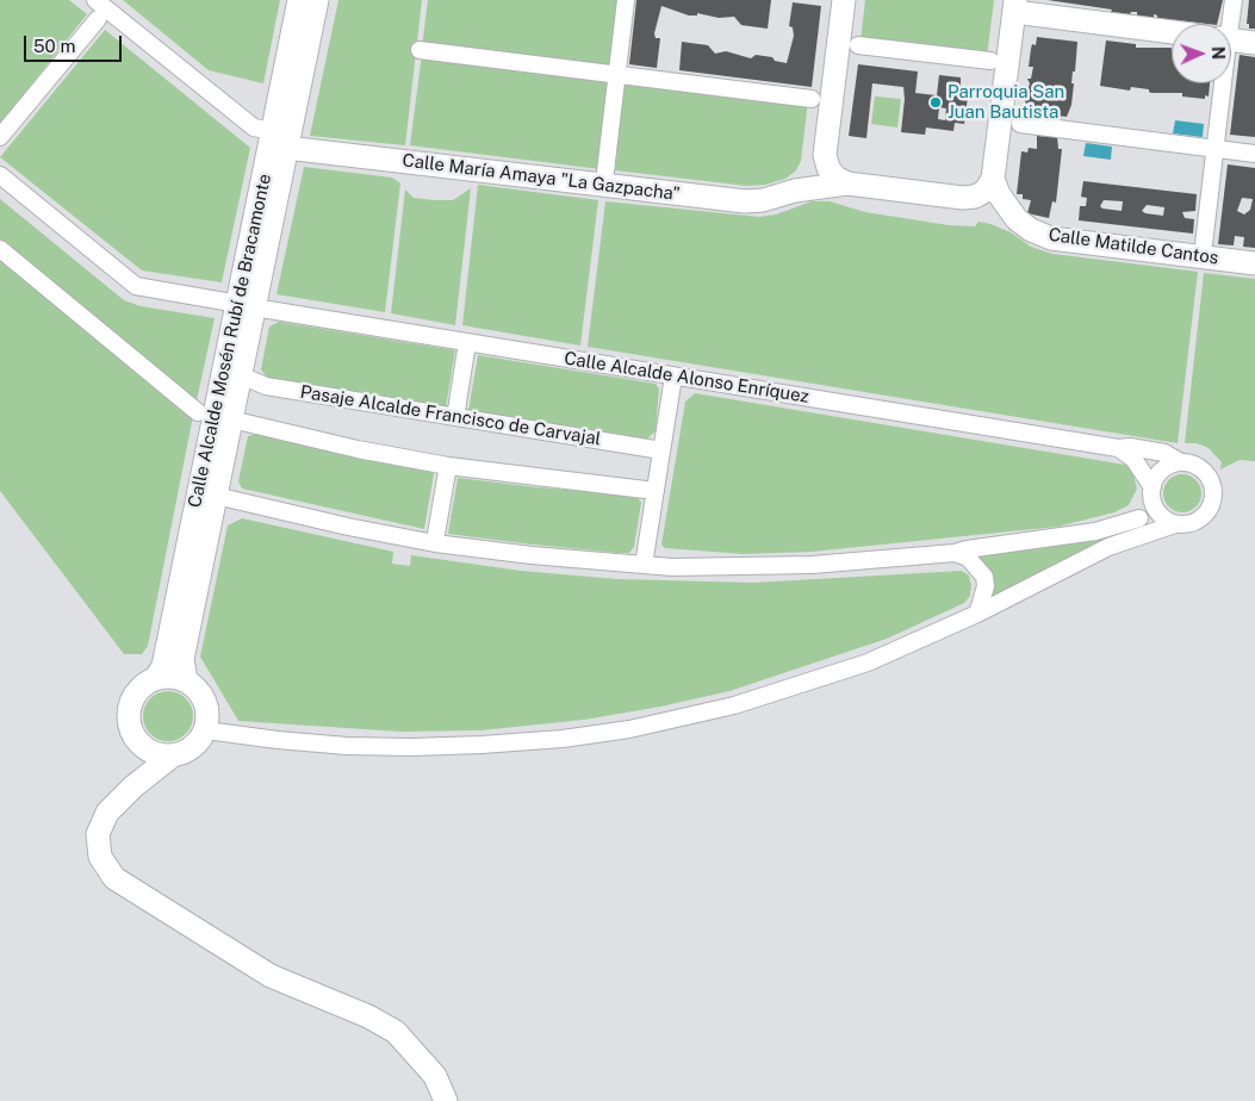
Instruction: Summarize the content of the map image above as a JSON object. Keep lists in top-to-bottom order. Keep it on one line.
{"streets":{"main road":["Calle María Amaya \"La Gazpacha\"","Calle Matilde Cantos","Calle Alcalde Mosén Rubí de Bracamonte"],"street":["Calle Alcalde Alonso Enríquez","Pasaje Alcalde Francisco de Carvajal"]},"crossings":[["Calle María Amaya \"La Gazpacha\"","Calle Matilde Cantos"],["Calle María Amaya \"La Gazpacha\"","Calle Alcalde Mosén Rubí de Bracamonte"],["Calle Alcalde Mosén Rubí de Bracamonte","Calle Alcalde Alonso Enríquez"],["Calle Alcalde Mosén Rubí de Bracamonte","Pasaje Alcalde Francisco de Carvajal"]],"places":["Parroquia San Juan Bautista"],"scale_bar":"50 m","north":"right"}
